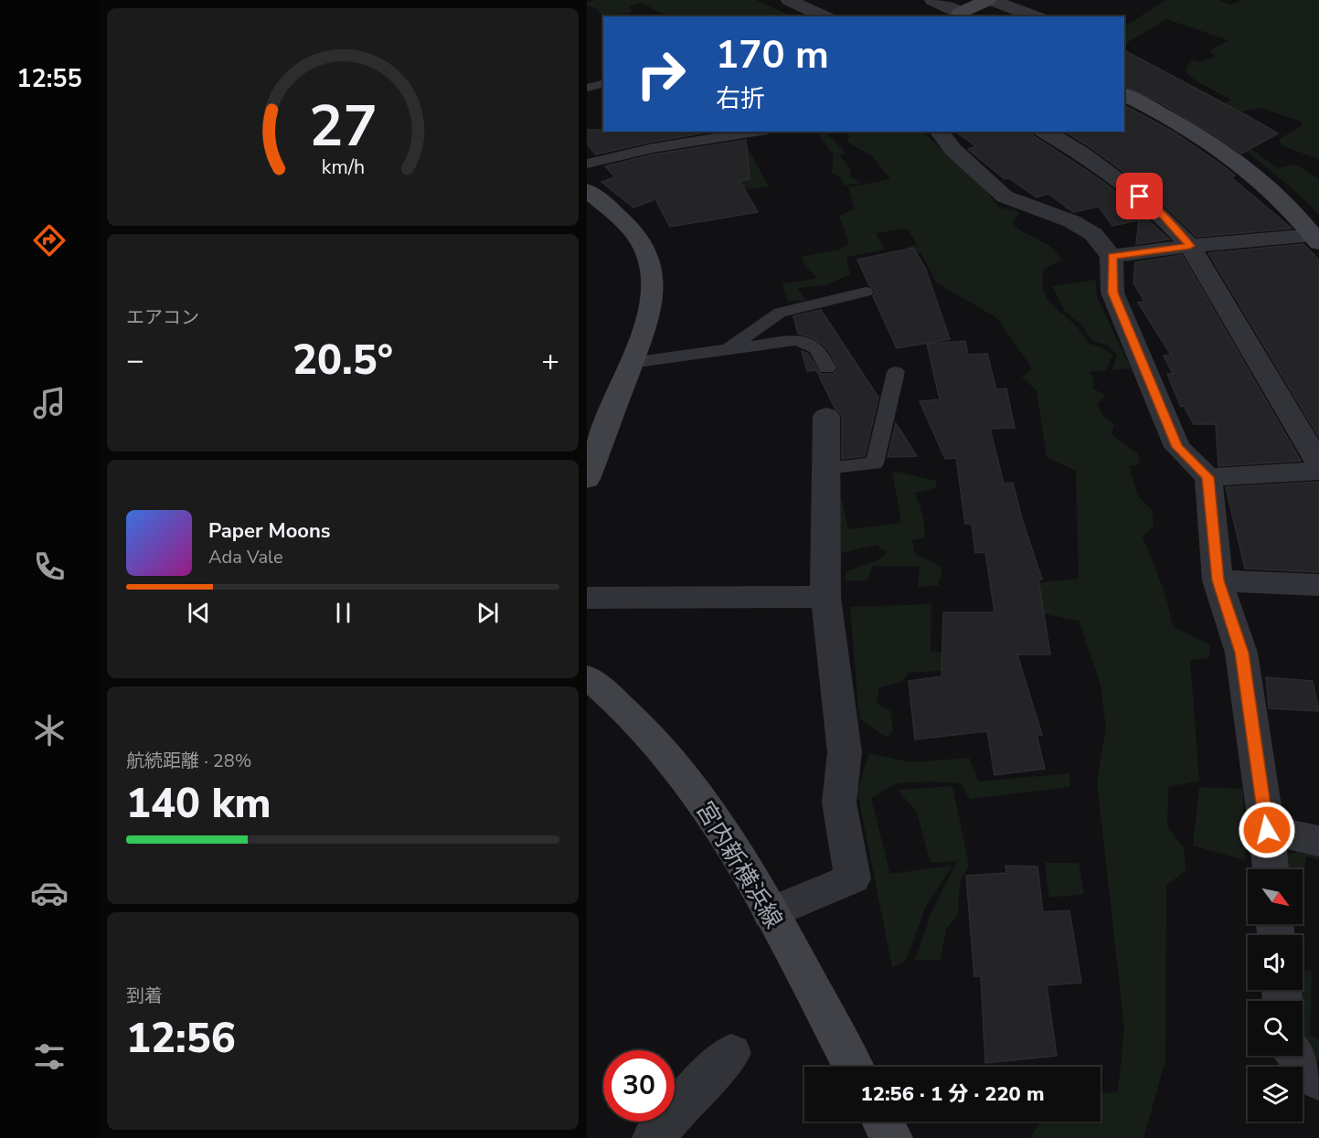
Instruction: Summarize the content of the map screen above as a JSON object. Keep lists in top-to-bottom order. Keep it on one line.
{"streets":{"street":["宮内新横浜線"]},"north":"bottom right","page":{"tabs":"12:55","turn":["170 m","右折"],"tile":["エアコン",["航続距離 · 28%","140 km"],["到着","12:56"]],"heat":["−","20.5°","+"],"song":["Paper Moons","Ada Vale"],"limit":"30","trip":"12:56 · 1 分 · 220 m","gauge":["27","km/h"]}}
